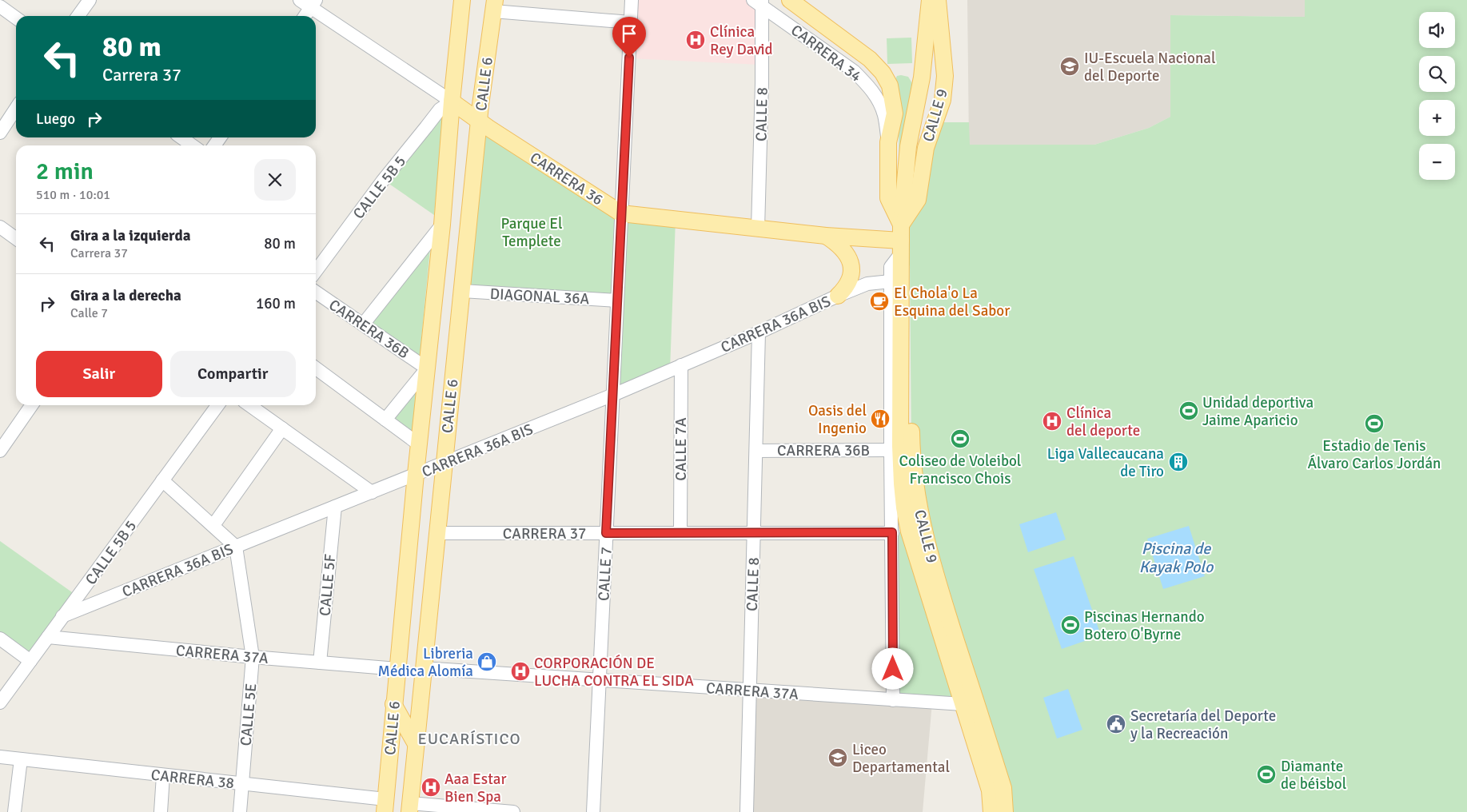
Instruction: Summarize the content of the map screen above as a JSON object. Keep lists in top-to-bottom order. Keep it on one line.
{"streets":{"main road":["CARRERA 34","CALLE 6","CALLE 9","CARRERA 36"],"street":["CALLE 8","CALLE 5B 5","DIAGONAL 36A","CARRERA 36A BIS","CARRERA 36B","CALLE 7A","CARRERA 37","CALLE 7","CALLE 5F","CARRERA 37A","CALLE 5E","CARRERA 38"]},"crossings":[["CARRERA 34","CALLE 8"],["CARRERA 34","CALLE 9"],["CARRERA 34","CARRERA 36"],["CALLE 6","CARRERA 36"],["CALLE 6","CALLE 5B 5"],["CALLE 6","DIAGONAL 36A"],["CALLE 6","CARRERA 36A BIS"],["CALLE 6","CARRERA 36B"],["CALLE 6","CARRERA 37"],["CALLE 6","CARRERA 37A"],["CALLE 6","CARRERA 38"],["CALLE 8","CARRERA 36"],["CALLE 8","CARRERA 36A BIS"],["CALLE 8","CARRERA 36B"],["CALLE 8","CARRERA 37"],["CALLE 8","CARRERA 37A"],["CALLE 9","CARRERA 36"],["CALLE 9","CARRERA 36A BIS"],["CALLE 9","CARRERA 36B"],["CALLE 9","CARRERA 37"],["CALLE 9","CARRERA 37A"],["CARRERA 36","CALLE 5B 5"],["CARRERA 36","CALLE 7"],["CALLE 5B 5","CARRERA 36A BIS"],["CALLE 5B 5","CARRERA 37A"],["DIAGONAL 36A","CALLE 7"],["CARRERA 36A BIS","CALLE 7A"],["CARRERA 36A BIS","CALLE 7"],["CARRERA 36A BIS","CALLE 5F"],["CARRERA 36A BIS","CALLE 5E"],["CALLE 7A","CARRERA 37"],["CARRERA 37","CALLE 7"],["CALLE 7","CARRERA 37A"],["CALLE 5F","CARRERA 37A"],["CARRERA 37A","CALLE 5E"],["CALLE 5E","CARRERA 38"]],"districts":["EUCARÍSTICO"],"water":["Piscina de Kayak Polo"],"parks":["Parque El Templete"],"places":{"hospital":["Clínica Rey David","Clínica del deporte","CORPORACIÓN DE LUCHA CONTRA EL SIDA","Aaa Estar Bien Spa"],"school or university":["IU-Escuela Nacional del Deporte","Liceo Departamental"],"cafe":["El Chola'o La Esquina del Sabor"],"sports":["Unidad deportiva Jaime Aparicio","Estadio de Tenis Álvaro Carlos Jordán","Coliseo de Voleibol Francisco Chois","Piscinas Hernando Botero O'Byrne","Diamante de béisbol"],"restaurant":["Oasis del Ingenio"],"building":["Liga Vallecaucana de Tiro"],"shop":["Libreria Médica Alomía"],"public building":["Secretaría del Deporte y la Recreación"]},"page":{"map_buttons":["+","−"],"turn":["80 m","Carrera 37"],"then":"Luego","heading":["2 min","510 m · 10:01"],"list":[{"name":"Gira a la izquierda","note":"Carrera 37","value":"80 m"},{"name":"Gira a la derecha","note":"Calle 7","value":"160 m"}],"buttons":["Salir","Compartir"]}}
